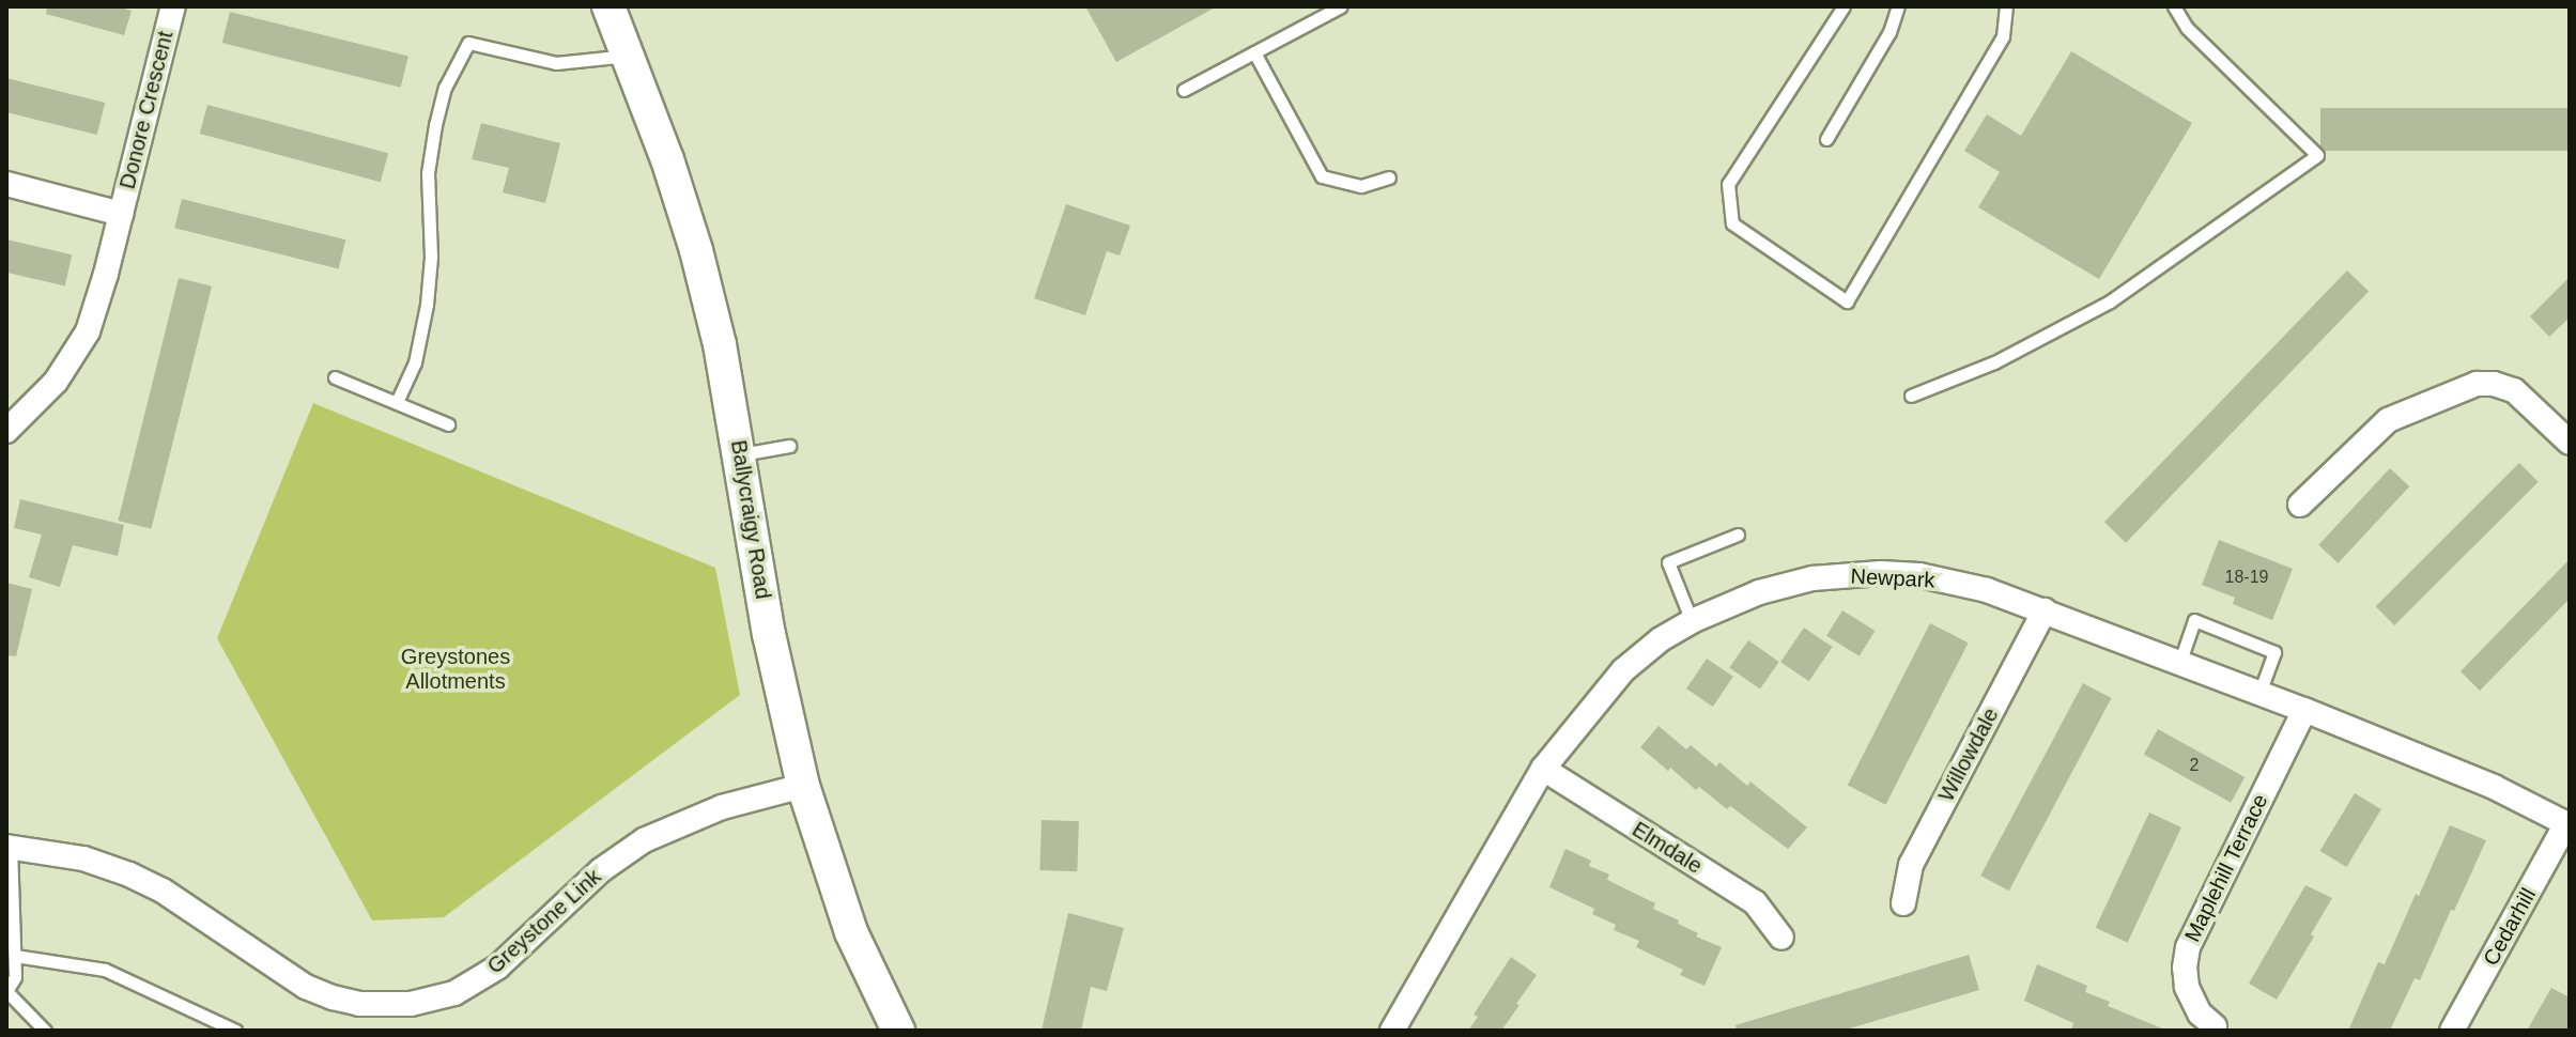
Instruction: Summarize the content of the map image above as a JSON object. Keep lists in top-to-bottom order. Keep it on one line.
{"streets":{"main road":["Ballycraigy Road"],"street":["Donore Crescent","Newpark","Willowdale","Elmdale","Maplehill Terrace","Greystone Link","Cedarhill"]},"crossings":[["Ballycraigy Road","Greystone Link"],["Newpark","Willowdale"],["Newpark","Elmdale"],["Newpark","Maplehill Terrace"],["Newpark","Cedarhill"]],"parks":["Greystones Allotments"],"house_numbers":["18-19","2"]}
